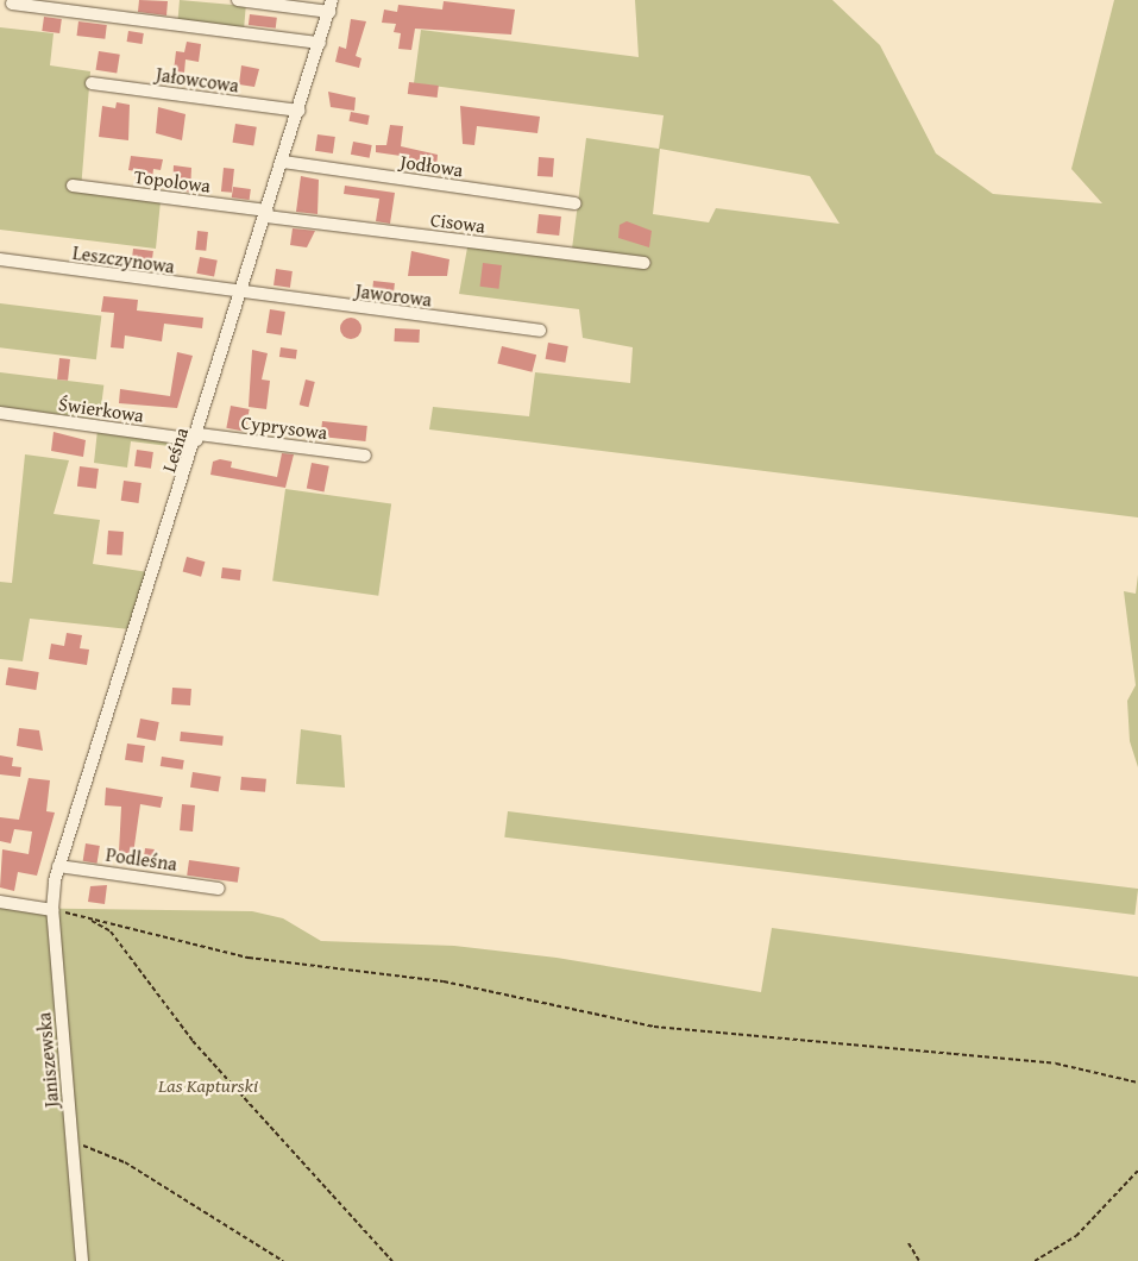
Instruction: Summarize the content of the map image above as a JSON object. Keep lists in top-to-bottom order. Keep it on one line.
{"streets":{"street":["Jałowcowa","Jodłowa","Topolowa","Cisowa","Leszczynowa","Jaworowa","Świerkowa","Cyprysowa","Leśna","Podleśna","Janiszewska"]},"crossings":[["Jałowcowa","Leśna"],["Jodłowa","Leśna"],["Topolowa","Cisowa"],["Topolowa","Leśna"],["Cisowa","Leśna"],["Leszczynowa","Jaworowa"],["Leszczynowa","Leśna"],["Jaworowa","Leśna"],["Świerkowa","Cyprysowa"],["Świerkowa","Leśna"],["Cyprysowa","Leśna"],["Leśna","Podleśna"],["Leśna","Janiszewska"]],"parks":["Las Kapturski"]}
